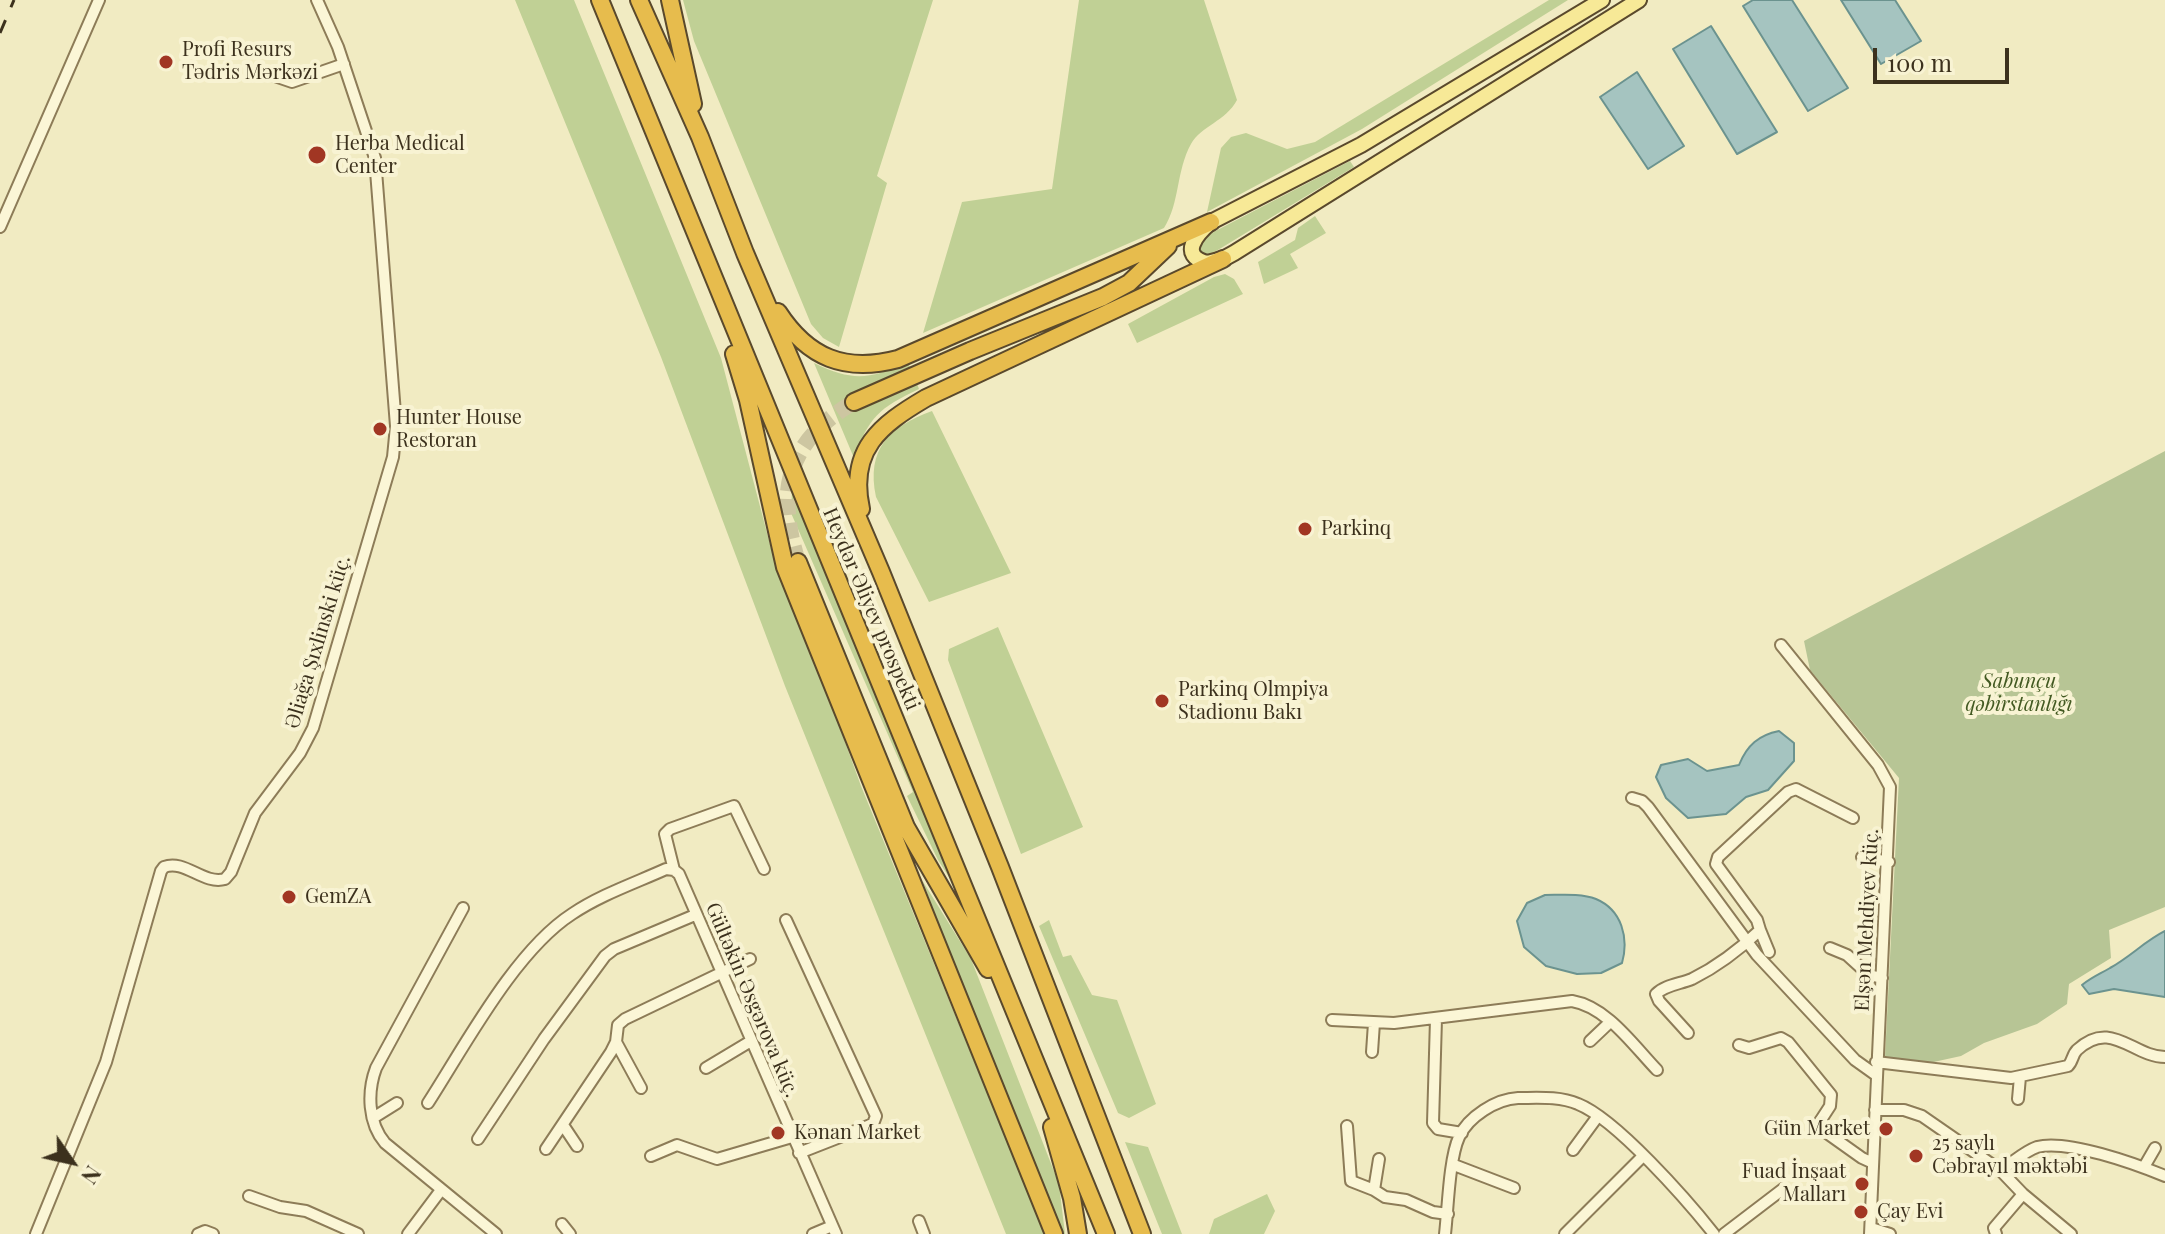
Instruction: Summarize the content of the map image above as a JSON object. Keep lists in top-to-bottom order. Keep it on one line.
{"streets":{"highway":["Heydər Əliyev prospekti"],"street":["Əliağa Şıxlinski küç.","Elşən Mehdiyev küç.","Gültəkin Əsgərova küç."]},"parks":["Sabunçu qəbirstanlığı"],"places":["Profi Resurs Tədris Mərkəzi","Herba Medical Center","Hunter House Restoran","Parkinq","Parkinq Olmpiya Stadionu Bakı","GemZA","Gün Market","Kənan Market","25 saylı Cəbrayıl məktəbi","Fuad İnşaat Malları","Çay Evi"],"scale_bar":"100 m","north":"bottom right"}
